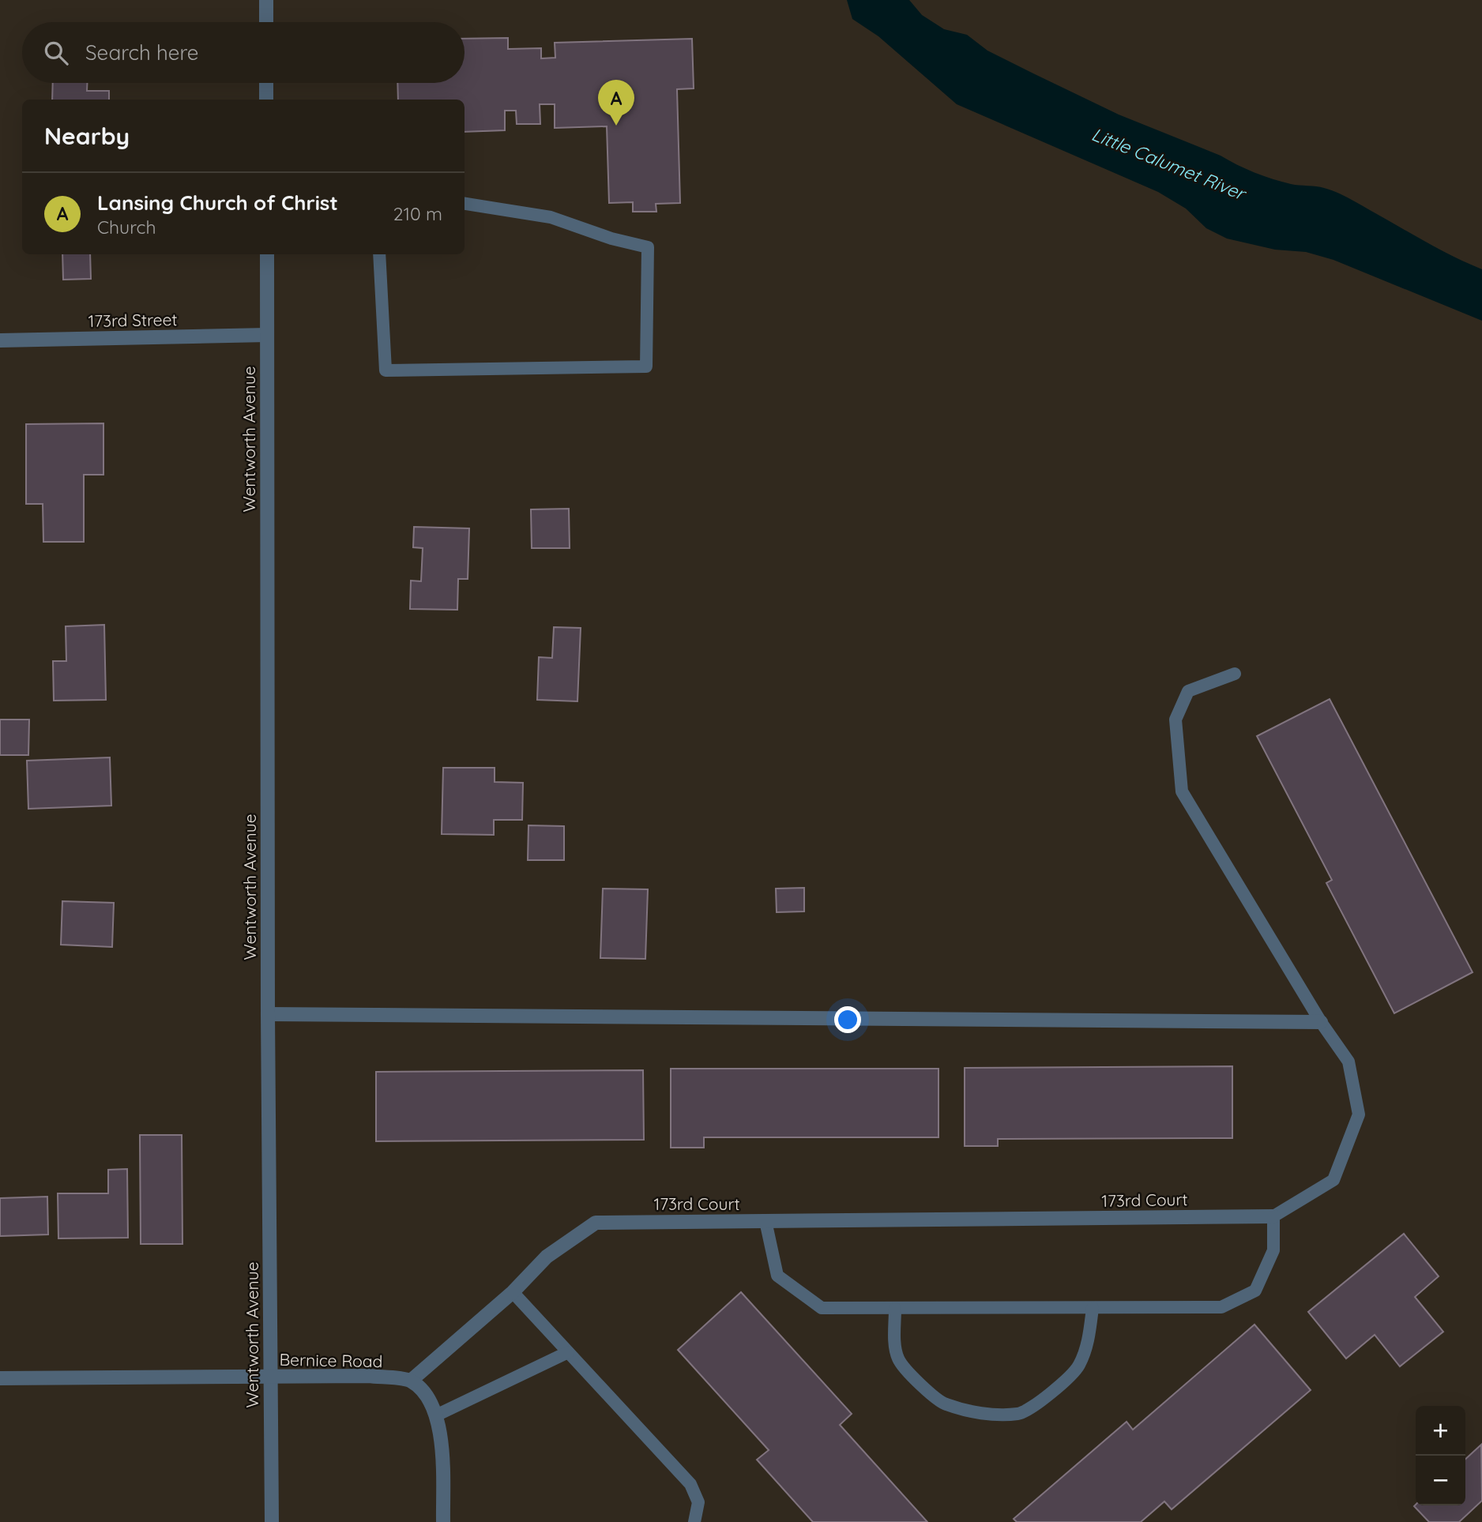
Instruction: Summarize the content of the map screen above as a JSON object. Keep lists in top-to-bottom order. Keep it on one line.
{"streets":{"street":["173rd Street","Wentworth Avenue","173rd Court","Bernice Road"]},"crossings":[["173rd Street","Wentworth Avenue"],["Wentworth Avenue","Bernice Road"],["173rd Court","Bernice Road"]],"water":["Little Calumet River"],"page":{"search":"Search here","pins":"A","heading":"Nearby","list":[{"mark":"A","name":"Lansing Church of Christ","note":"Church","value":"210 m"}],"map_buttons":["+","−"]}}
